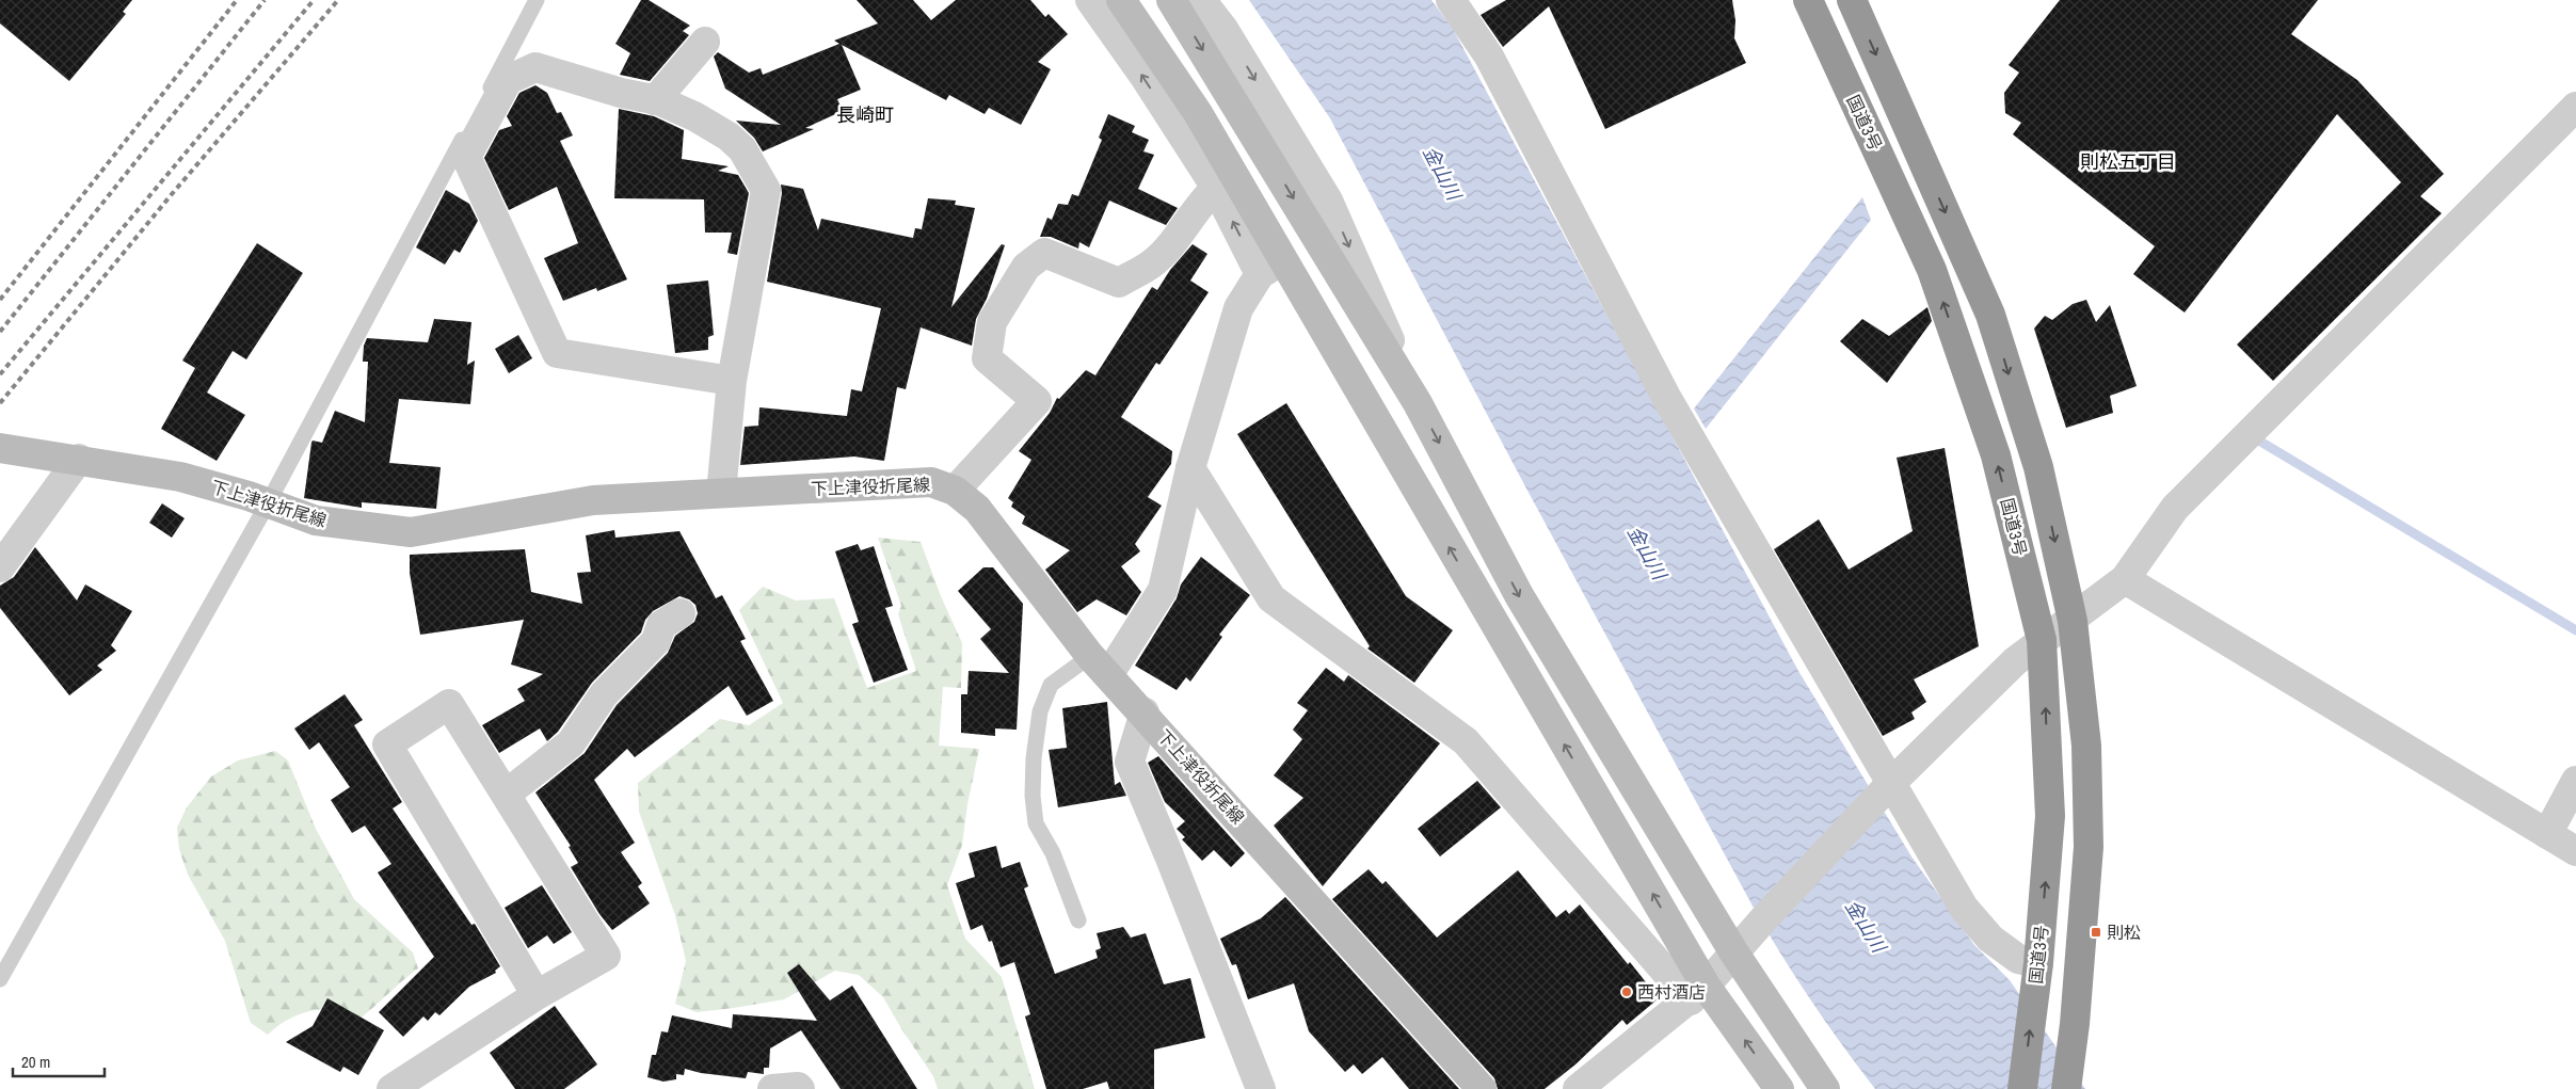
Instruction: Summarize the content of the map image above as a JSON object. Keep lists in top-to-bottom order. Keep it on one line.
{"streets":{"highway":["国道3号"],"street":["下上津役折尾線"]},"districts":["長崎町","則松五丁目"],"water":["金山川"],"places":{"transit":["則松"],"other":["西村酒店"]},"scale_bar":"20 m"}
